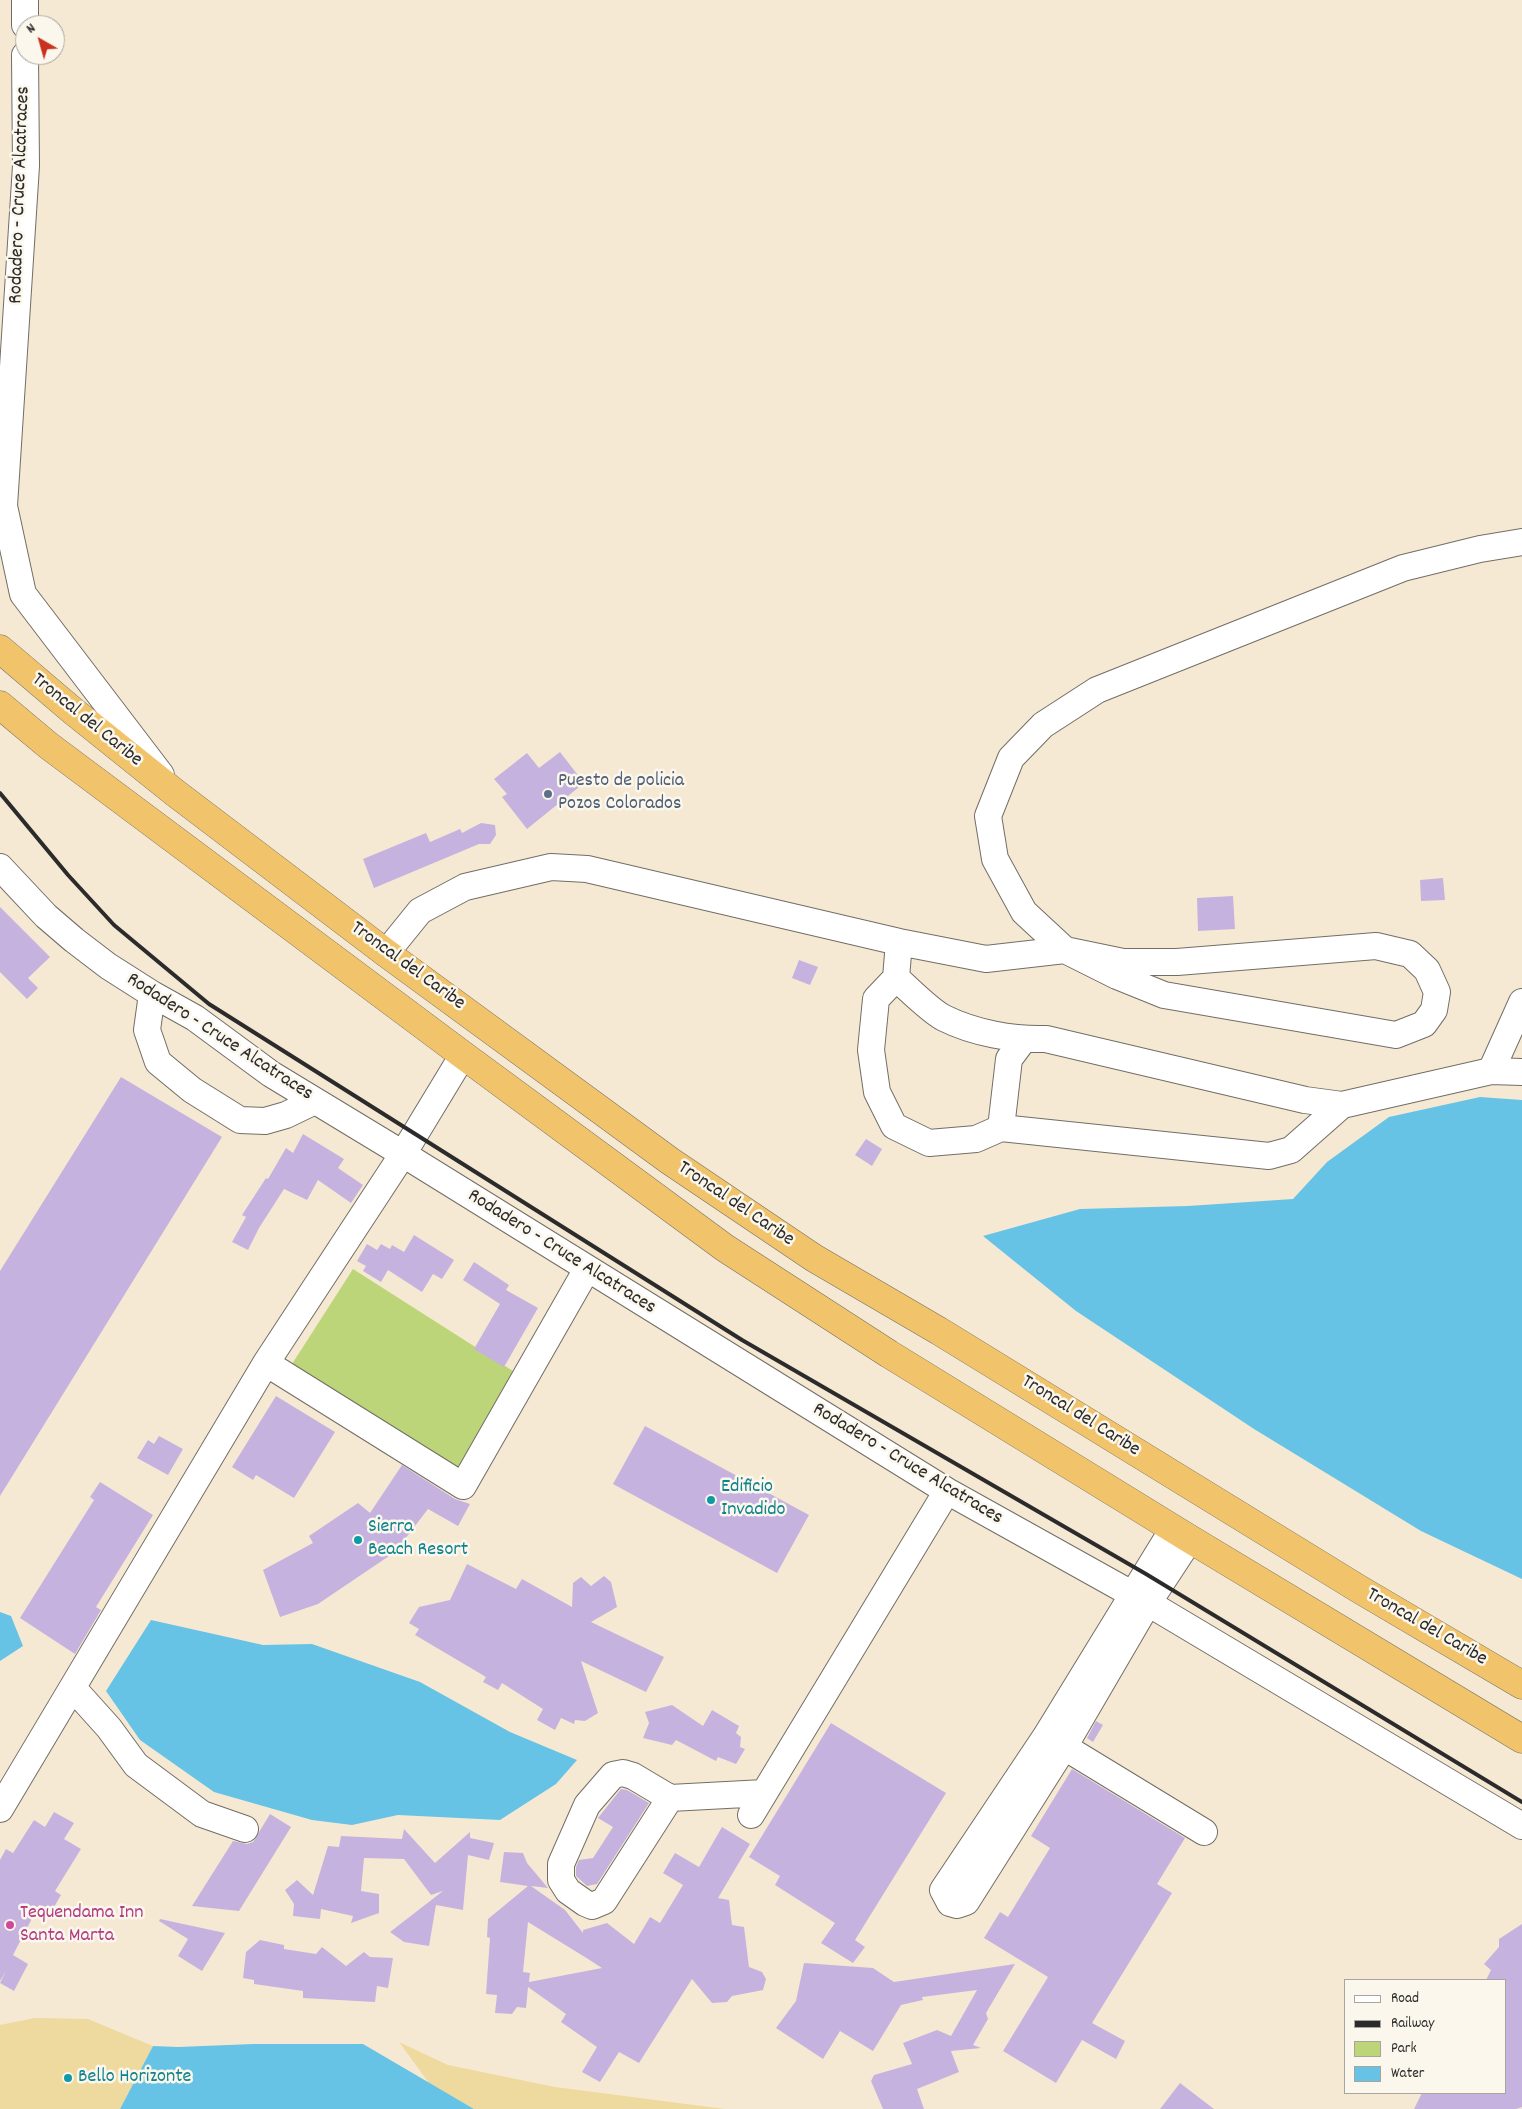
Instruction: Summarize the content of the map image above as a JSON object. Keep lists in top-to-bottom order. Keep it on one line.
{"streets":{"highway":["Troncal del Caribe"],"street":["Rodadero - Cruce Alcatraces"]},"crossings":[["Rodadero - Cruce Alcatraces","Troncal del Caribe"]],"places":["Puesto de policia Pozos Colorados","Edificio Invadido","Sierra Beach Resort","Tequendama Inn Santa Marta","Bello Horizonte"],"legend":["Road","Railway","Park","Water"],"north":"top left"}
